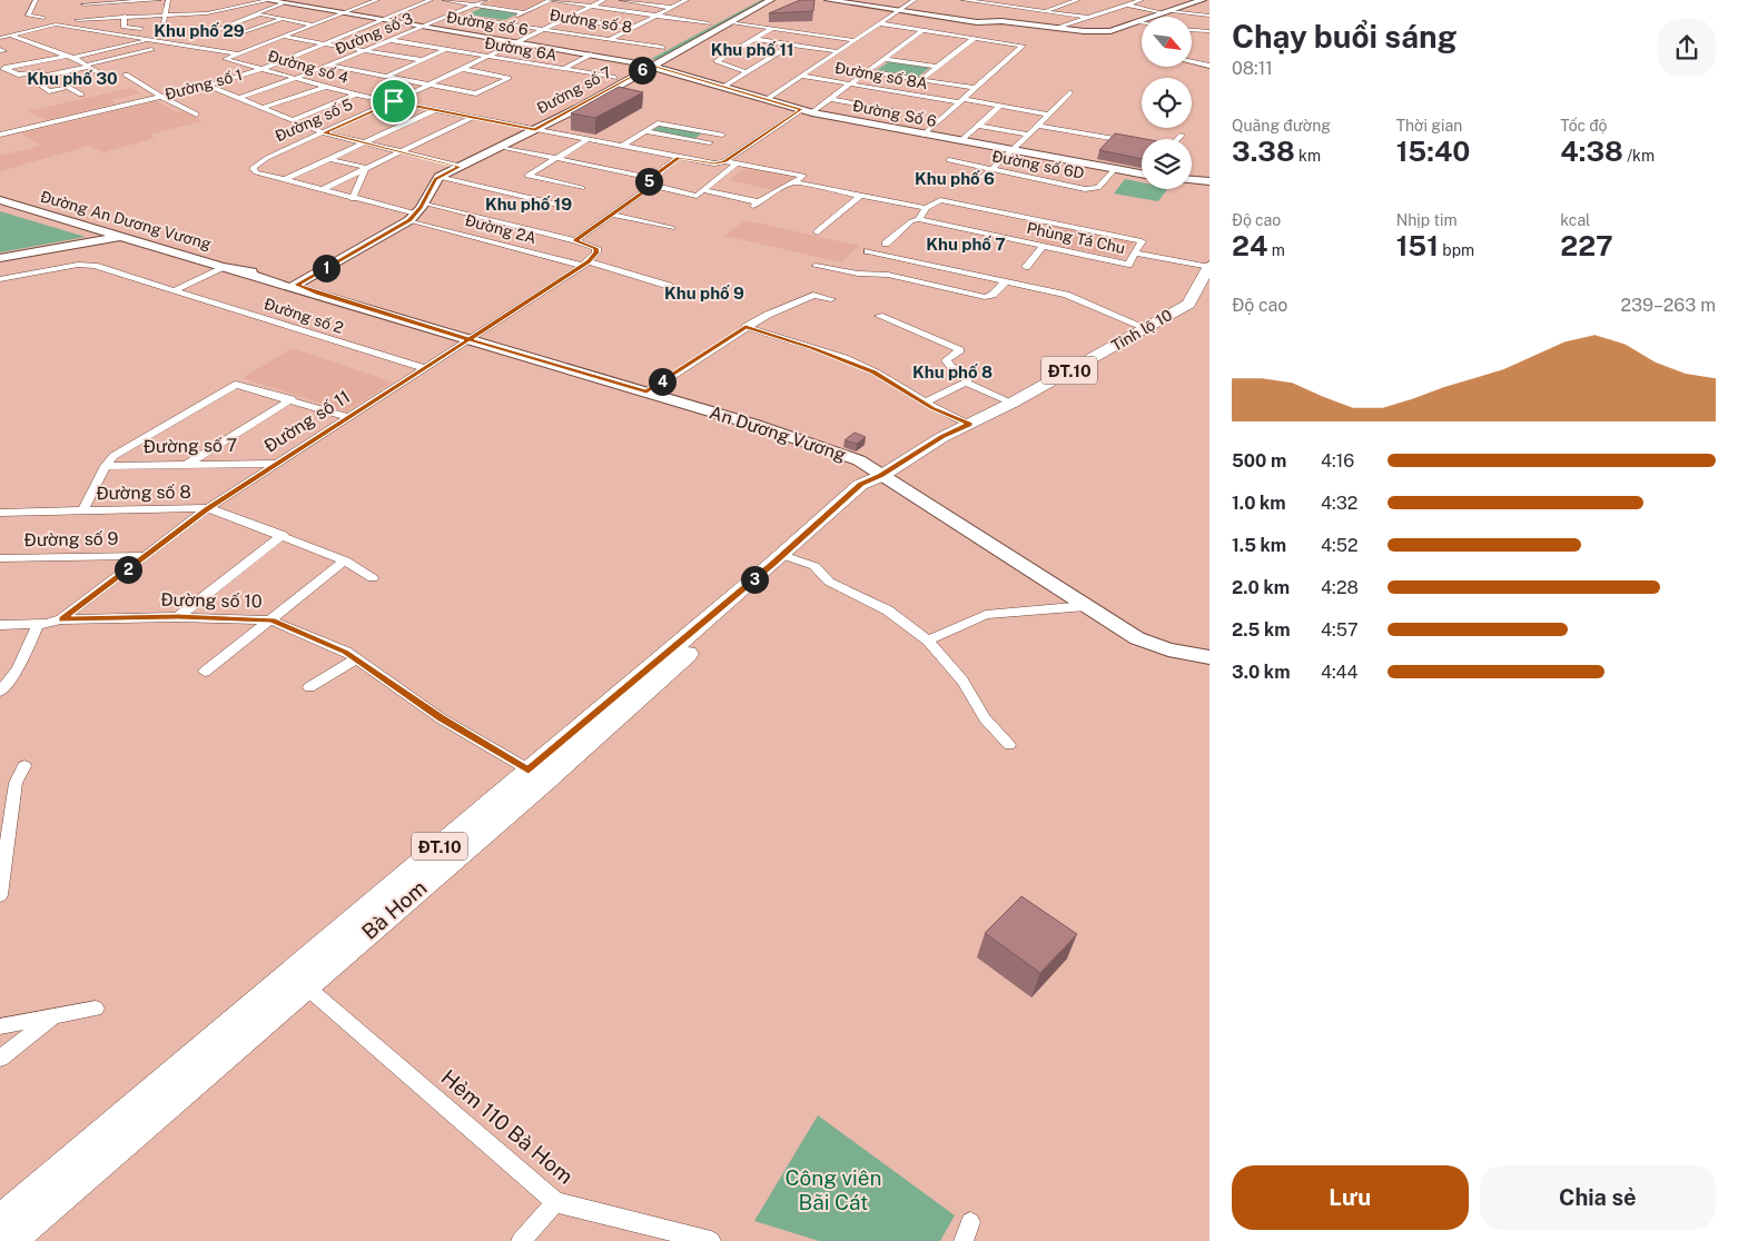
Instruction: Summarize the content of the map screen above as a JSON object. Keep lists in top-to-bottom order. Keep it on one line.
{"streets":{"main road":["Đường số 6","Đường số 7","Đường Số 6","Đường An Dương Vương","Tỉnh lộ 10","ĐT.10","An Dương Vương","Bà Hom"],"street":["Đường số 8","Đường số 3","Đường 6A","Đường số 4","Đường số 8A","Đường số 1","Đường số 5","Đường số 6D","Đường 2A","Phùng Tá Chu","Đường số 2","Đường số 11","Đường số 9","Đường số 10","Hẻm 110 Bà Hom"]},"crossings":[["Đường số 8","Đường số 3"],["Đường số 8","Đường số 7"],["Đường số 8","Đường số 5"],["Đường số 8","Đường số 11"],["Đường số 6","Đường số 3"],["Đường số 6","Đường số 1"],["Đường số 6","Đường số 7"],["Đường số 6","Đường Số 6"],["Đường số 6","Đường số 5"],["Đường số 3","Đường 6A"],["Đường số 3","Đường số 4"],["Đường 6A","Đường số 7"],["Đường 6A","Đường số 5"],["Đường số 4","Đường số 1"],["Đường số 4","Đường số 7"],["Đường số 4","Đường số 5"],["Đường số 7","Đường Số 6"],["Đường số 7","Đường số 5"],["Đường số 7","Đường An Dương Vương"],["Đường số 7","Đường 2A"],["Đường số 7","Đường số 11"],["Đường Số 6","Đường số 6D"],["Đường số 5","Đường 2A"],["Đường An Dương Vương","Đường số 11"],["Đường An Dương Vương","An Dương Vương"],["Đường 2A","Đường số 11"],["Phùng Tá Chu","Tỉnh lộ 10"],["Đường số 2","Đường số 11"],["Tỉnh lộ 10","An Dương Vương"],["Tỉnh lộ 10","Bà Hom"],["Đường số 11","An Dương Vương"],["Đường số 11","Đường số 9"],["Đường số 11","Đường số 10"],["An Dương Vương","Bà Hom"],["Đường số 10","Bà Hom"],["Bà Hom","Hẻm 110 Bà Hom"]],"districts":["Khu phố 29","Khu phố 11","Khu phố 30","Khu phố 6","Khu phố 19","Khu phố 7","Khu phố 9","Khu phố 8"],"parks":["Công viên Bãi Cát"],"north":"bottom right","page":{"heading":["Chạy buổi sáng","08:11"],"pins":["6","5","1","4","2","3"],"stats":[["Quãng đường","3.38 km"],["Thời gian","15:40"],["Tốc độ","4:38 /km"],["Độ cao","24 m"],["Nhịp tim","151 bpm"],["kcal","227"]],"chart":["Độ cao","239–263 m"],"list":[{"name":"500 m","note":"4:16"},{"name":"1.0 km","note":"4:32"},{"name":"1.5 km","note":"4:52"},{"name":"2.0 km","note":"4:28"},{"name":"2.5 km","note":"4:57"},{"name":"3.0 km","note":"4:44"}],"buttons":["Lưu","Chia sẻ"]}}
